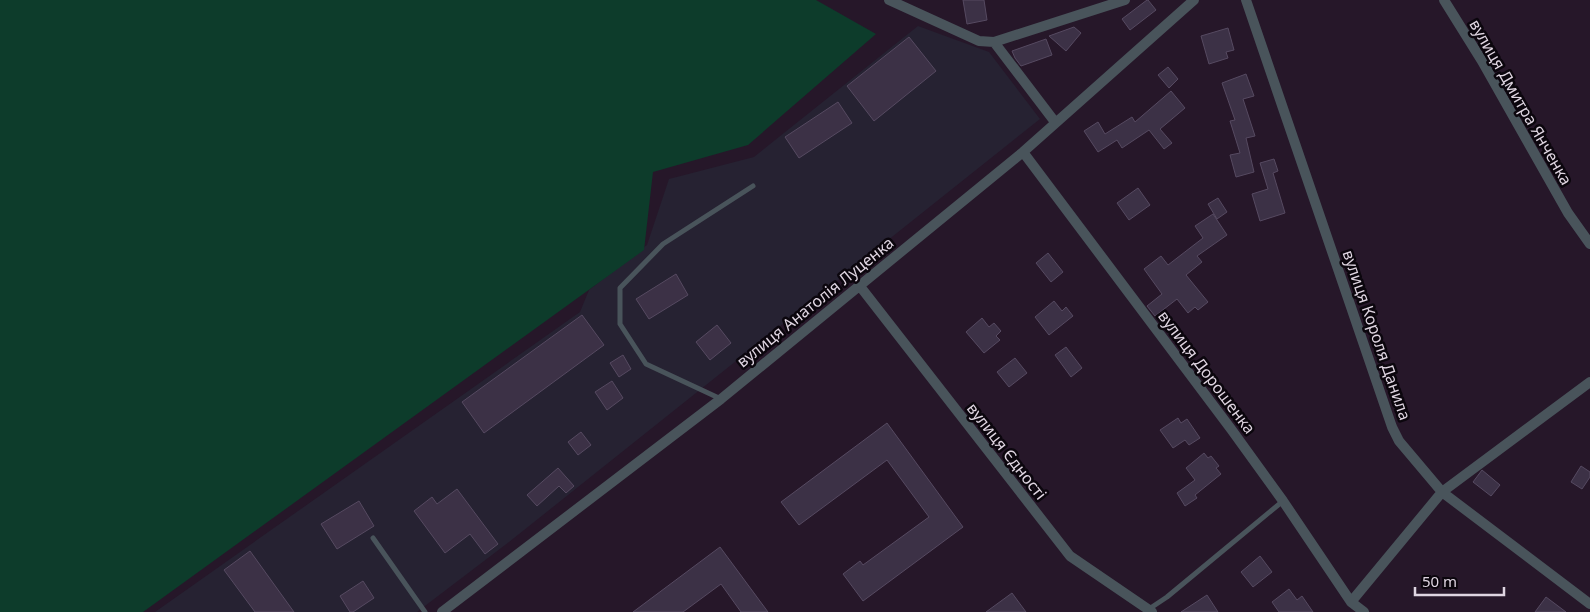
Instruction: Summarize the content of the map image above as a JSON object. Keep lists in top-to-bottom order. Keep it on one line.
{"streets":{"street":["вулиця Дмитра Янченка","вулиця Анатолія Луценка","вулиця Короля Данила","вулиця Дорошенка","вулиця Єдності"]},"crossings":[["вулиця Анатолія Луценка","вулиця Дорошенка"],["вулиця Анатолія Луценка","вулиця Єдності"]],"scale_bar":"50 m"}
